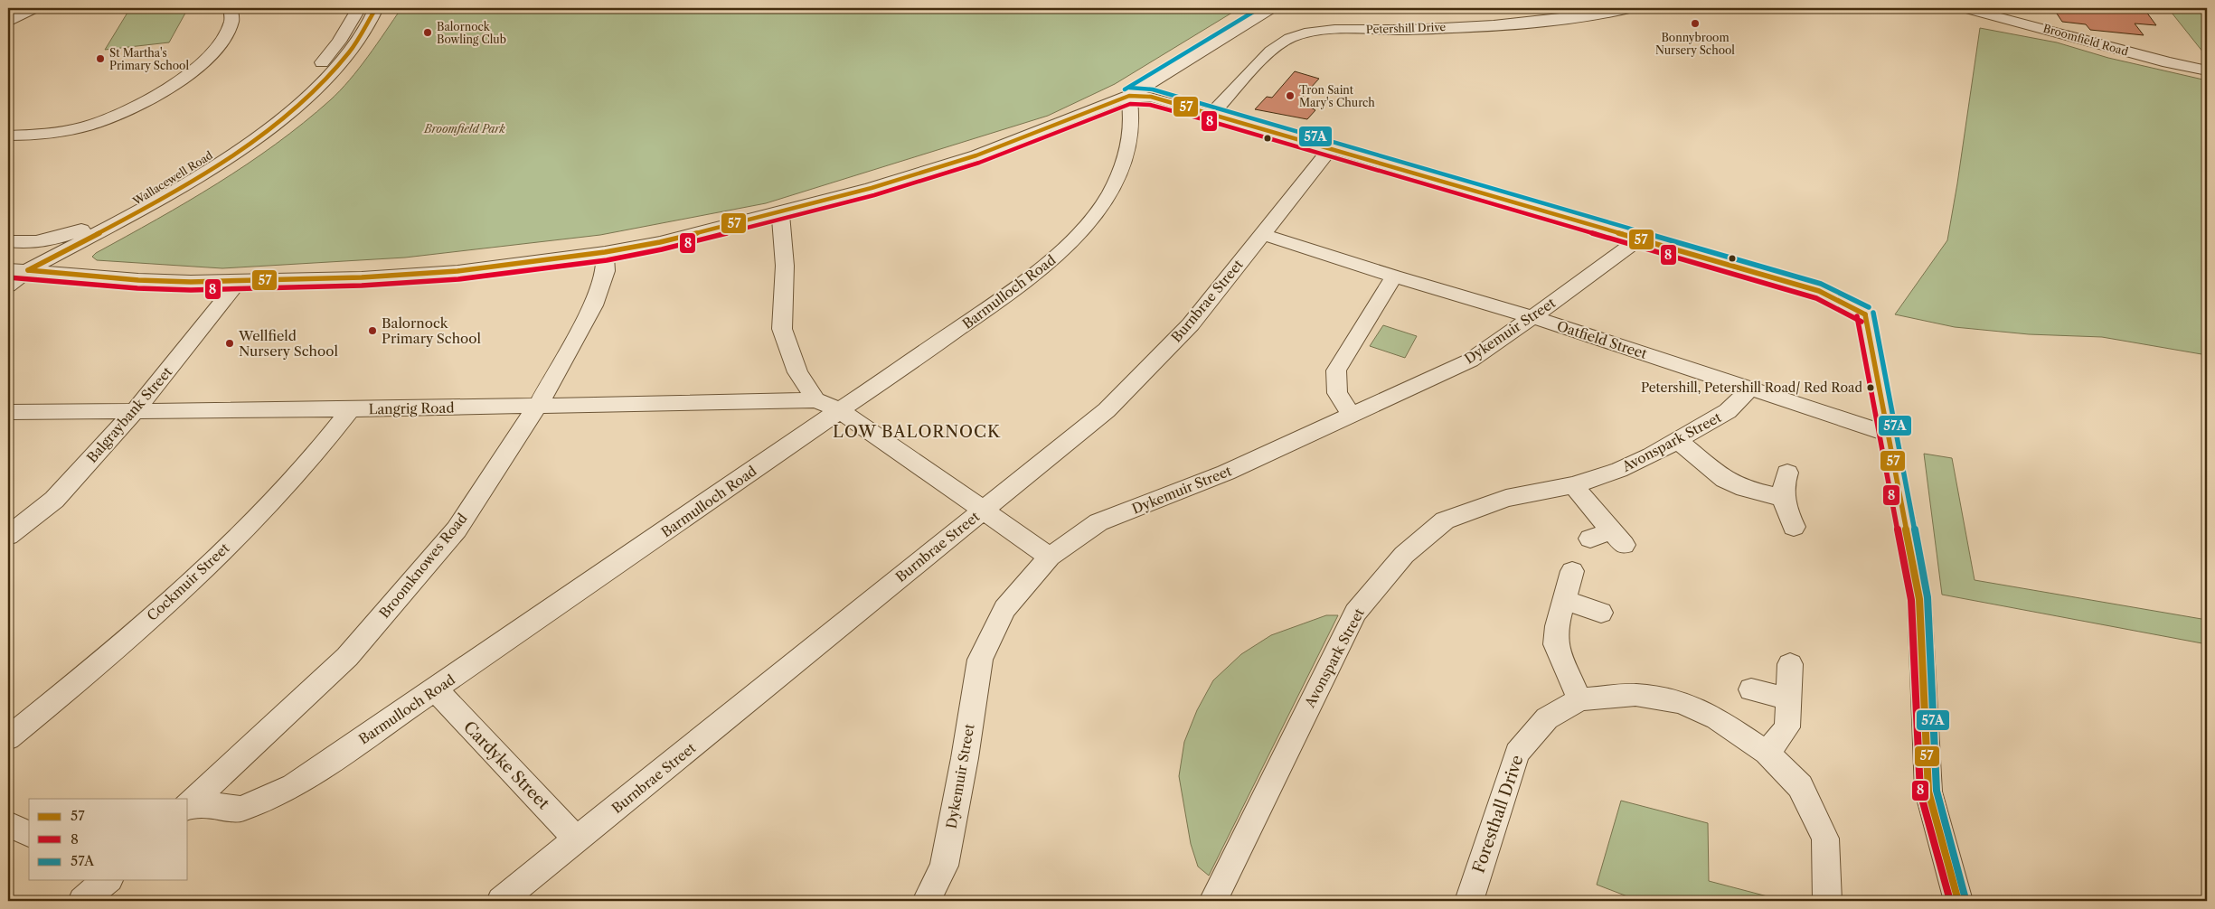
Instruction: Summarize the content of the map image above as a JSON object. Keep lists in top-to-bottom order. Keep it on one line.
{"streets":{"street":["Petershill Drive","Broomfield Road","Wallacewell Road","Barmulloch Road","Burnbrae Street","Dykemuir Street","Oatfield Street","Langrig Road","Balgraybank Street","Avonspark Street","Broomknowes Road","Cockmuir Street","Cardyke Street","Foresthall Drive"]},"crossings":[["Barmulloch Road","Broomknowes Road"],["Barmulloch Road","Cardyke Street"],["Burnbrae Street","Oatfield Street"],["Burnbrae Street","Cardyke Street"],["Dykemuir Street","Oatfield Street"],["Oatfield Street","Avonspark Street"],["Langrig Road","Balgraybank Street"],["Langrig Road","Broomknowes Road"],["Langrig Road","Cockmuir Street"]],"districts":["LOW BALORNOCK"],"parks":["Broomfield Park"],"places":["Bonnybroom Nursery School","Balornock Bowling Club","St Martha's Primary School","Tron Saint Mary's Church","Balornock Primary School","Wellfield Nursery School","Petershill, Petershill Road/ Red Road"],"lines":["transit line 57","transit line 57A","transit line 8"],"legend":["57","8","57A"]}
